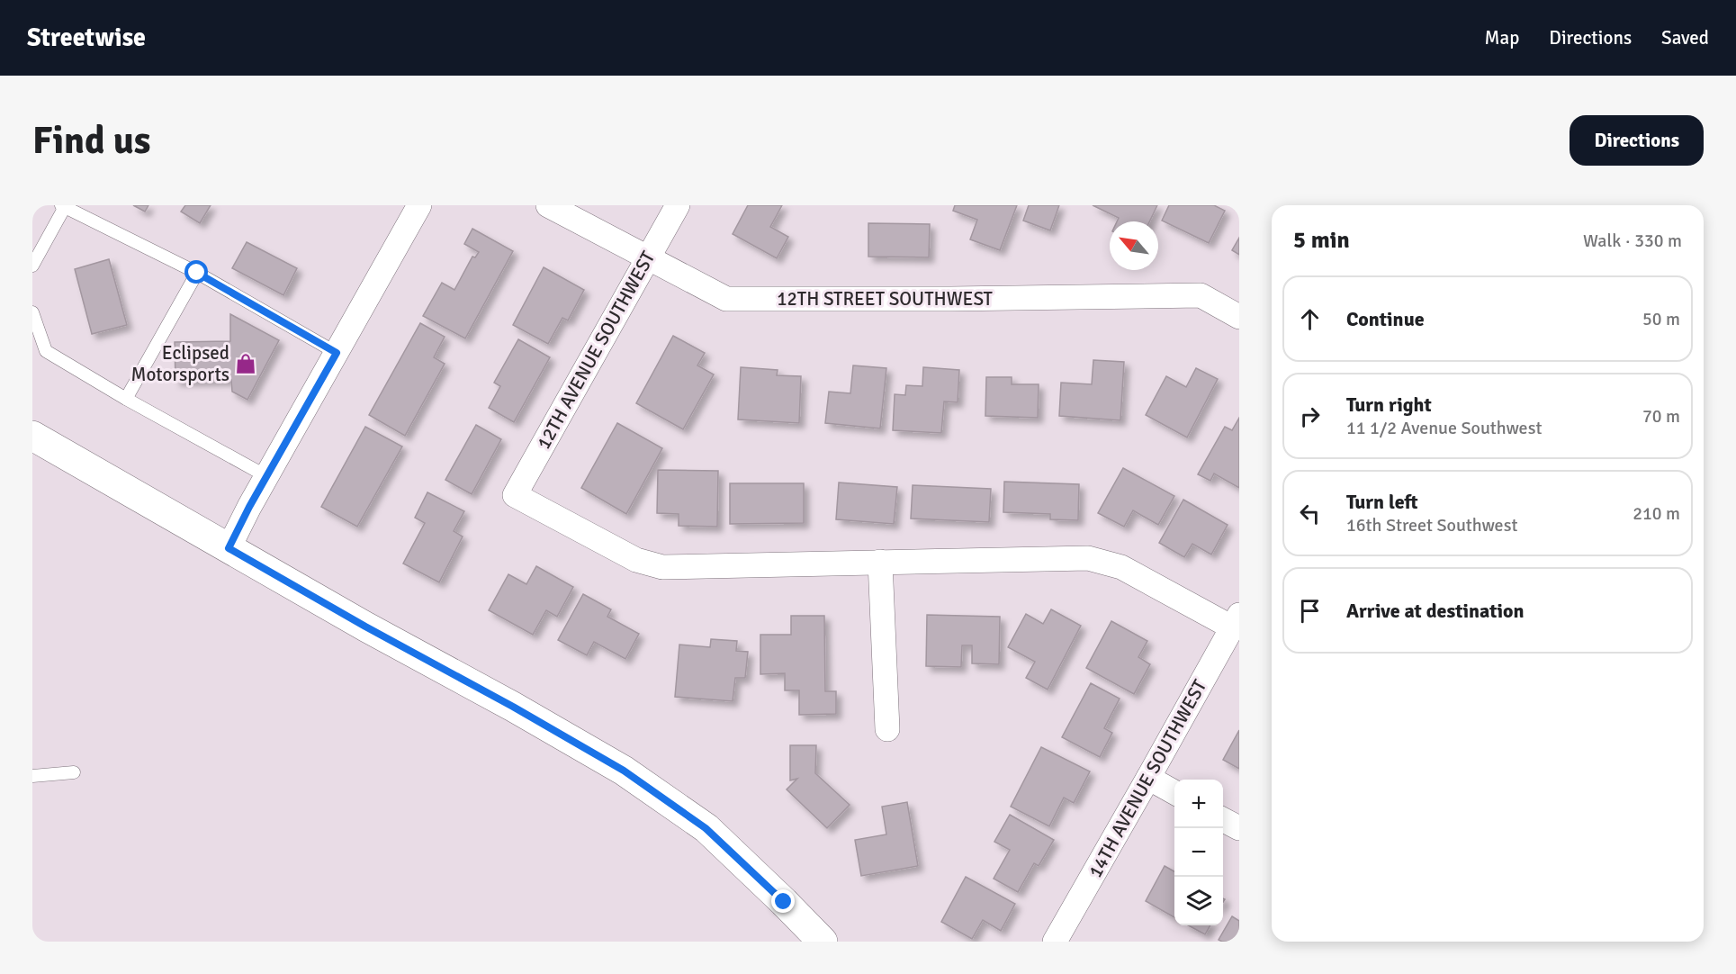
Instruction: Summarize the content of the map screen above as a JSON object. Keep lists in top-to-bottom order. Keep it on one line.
{"streets":{"street":["12TH STREET SOUTHWEST","12TH AVENUE SOUTHWEST","14TH AVENUE SOUTHWEST"]},"crossings":[["12TH STREET SOUTHWEST","12TH AVENUE SOUTHWEST"]],"places":{"shop":["Eclipsed Motorsports"]},"north":"top left","page":{"header":"Streetwise","nav":["Map","Directions","Saved"],"buttons":"Directions","title":"Find us","heading":["5 min","Walk · 330 m"],"list":[["Continue","50 m"],["Turn right","11 1/2 Avenue Southwest","70 m"],["Turn left","16th Street Southwest","210 m"],"Arrive at destination"],"map_buttons":["+","−"]}}
